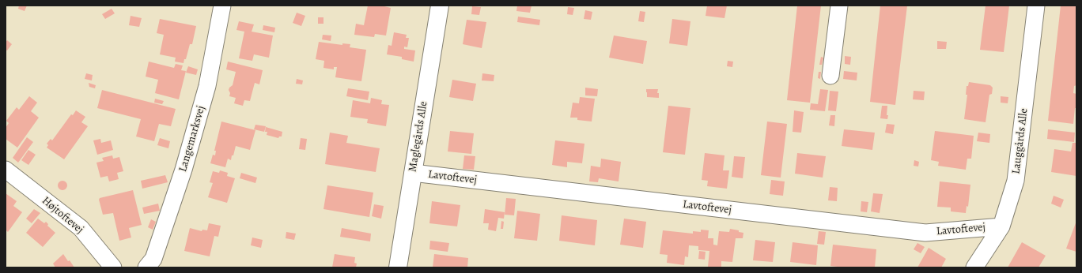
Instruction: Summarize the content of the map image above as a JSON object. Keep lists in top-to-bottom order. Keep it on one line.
{"streets":{"street":["Maglegårds Alle","Langemarksvej","Lauggårds Alle","Lavtoftevej","Højtoftevej"]},"crossings":[["Maglegårds Alle","Lavtoftevej"],["Lauggårds Alle","Lavtoftevej"]]}
